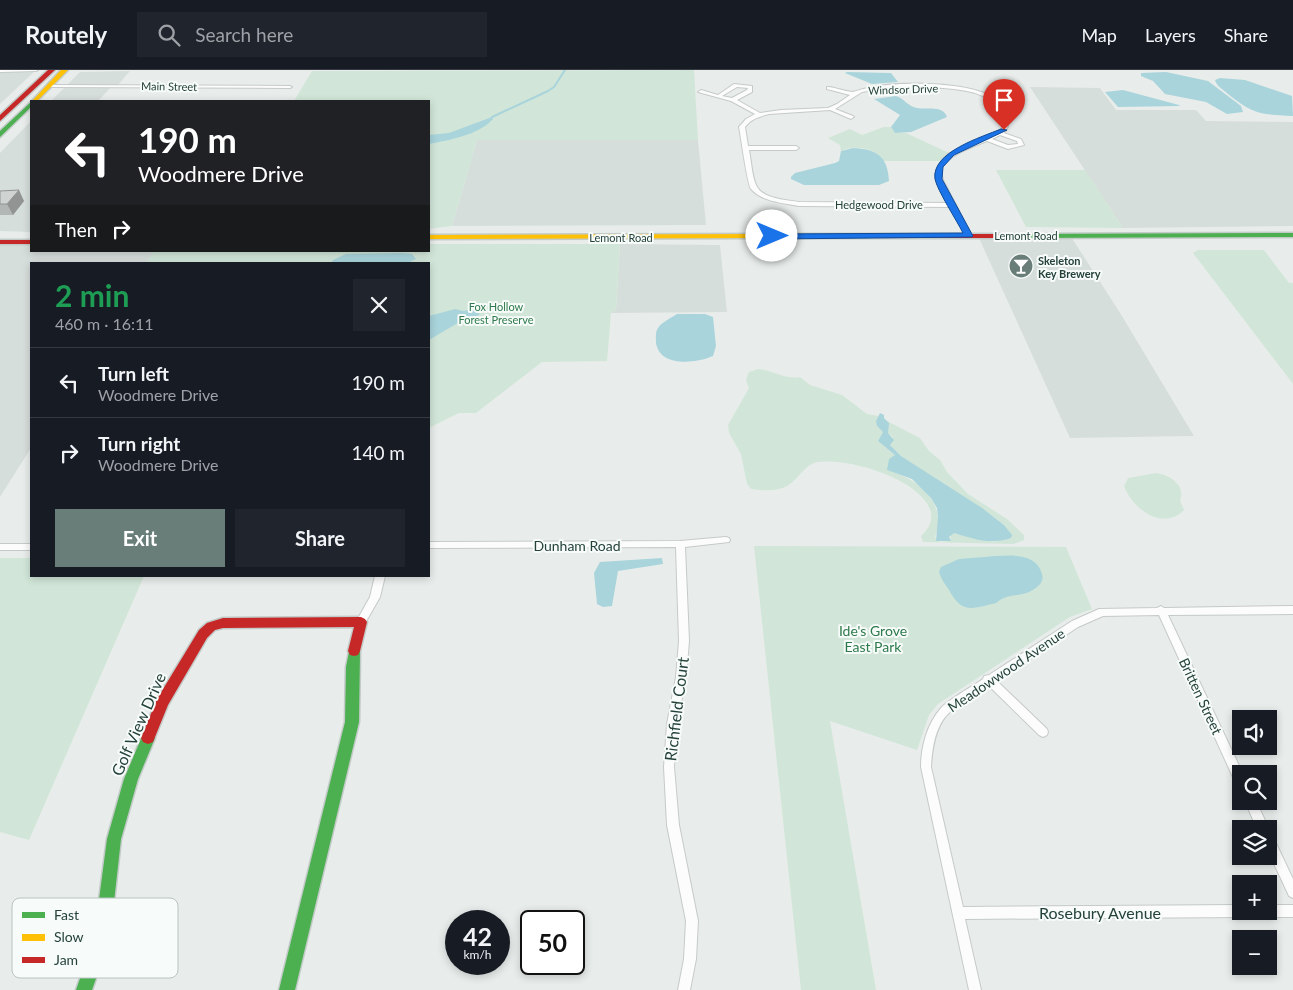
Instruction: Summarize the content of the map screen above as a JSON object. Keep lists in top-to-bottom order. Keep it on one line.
{"streets":{"main road":["Lemont Road","Golf View Drive"],"street":["Main Street","Windsor Drive","Hedgewood Drive","Dunham Road","Meadowwood Avenue","Britten Street","Richfield Court","Rosebury Avenue"]},"crossings":[["Windsor Drive","Hedgewood Drive"],["Dunham Road","Richfield Court"],["Meadowwood Avenue","Britten Street"],["Meadowwood Avenue","Rosebury Avenue"]],"parks":["Fox Hollow Forest Preserve","Ide's Grove East Park"],"places":{"bar":["Skeleton Key Brewery"]},"legend":["Fast","Slow","Jam"],"page":{"header":"Routely","search":"Search here","nav":["Map","Layers","Share"],"turn":["190 m","Woodmere Drive"],"then":"Then","heading":["2 min","460 m · 16:11"],"list":[{"name":"Turn left","note":"Woodmere Drive","value":"190 m"},{"name":"Turn right","note":"Woodmere Drive","value":"140 m"}],"buttons":["Exit","Share"],"map_buttons":["+","−"],"speed":"42 km/h","limit":"50"}}
